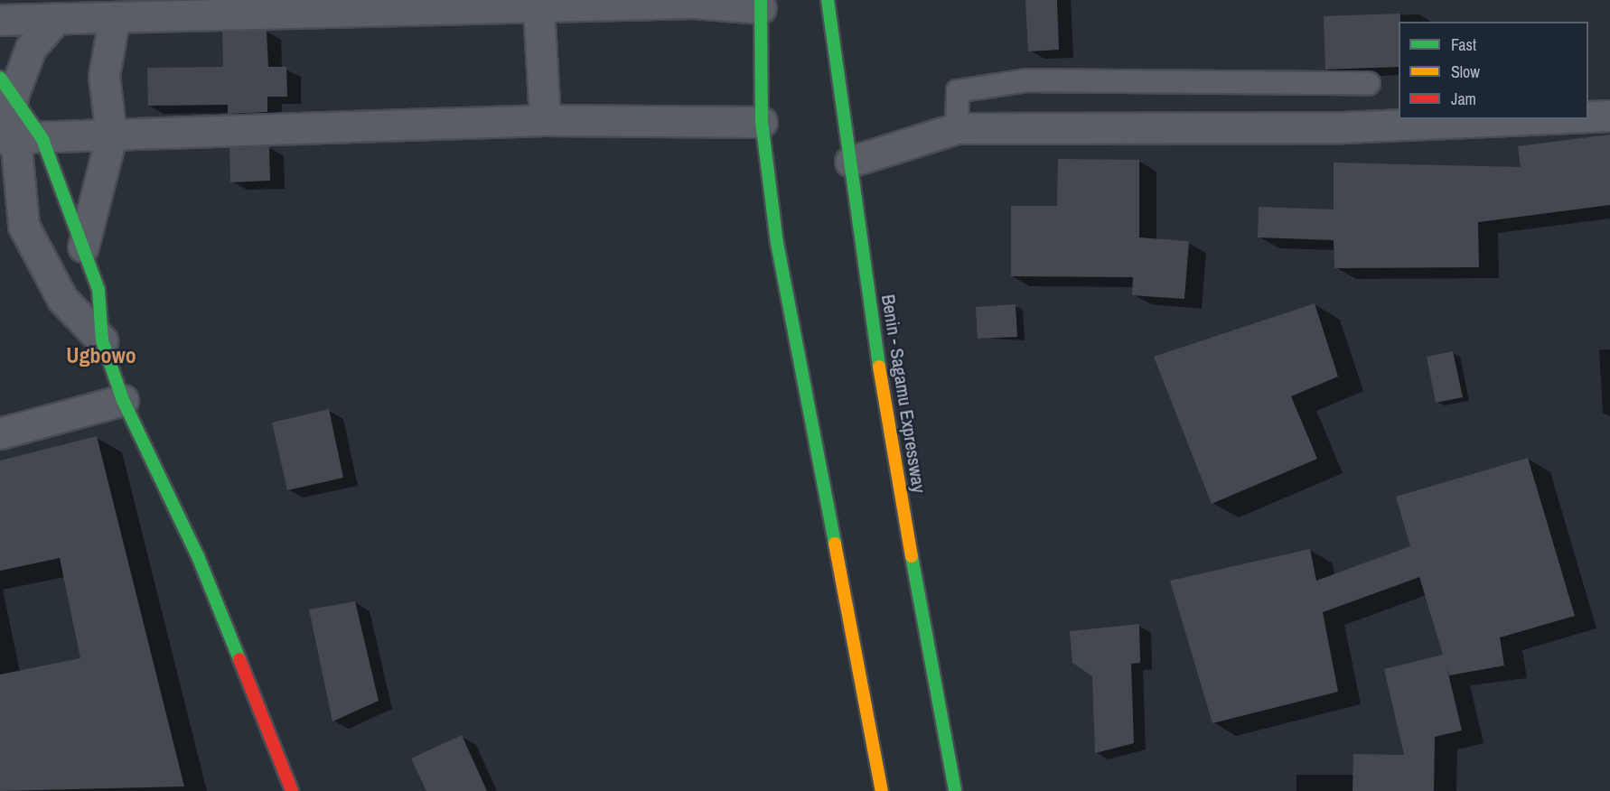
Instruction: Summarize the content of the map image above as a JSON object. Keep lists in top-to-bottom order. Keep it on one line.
{"streets":{"main road":["Benin - Sagamu Expressway"]},"districts":["Ugbowo"],"legend":["Fast","Slow","Jam"]}
